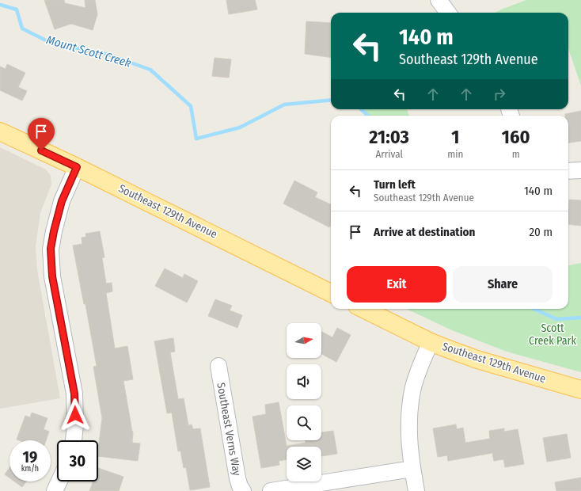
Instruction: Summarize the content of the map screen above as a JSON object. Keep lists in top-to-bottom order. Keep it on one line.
{"streets":{"main road":["Southeast 129th Avenue"],"street":["Southeast Verns Way"]},"water":["Mount Scott Creek"],"parks":["Scott Creek Park"],"north":"right","page":{"turn":["140 m","Southeast 129th Avenue"],"eta":["21:03","Arrival","1","min","160","m"],"list":[{"name":"Turn left","note":"Southeast 129th Avenue","value":"140 m"},{"name":"Arrive at destination","value":"20 m"}],"buttons":["Exit","Share"],"speed":"19 km/h","limit":"30"}}
